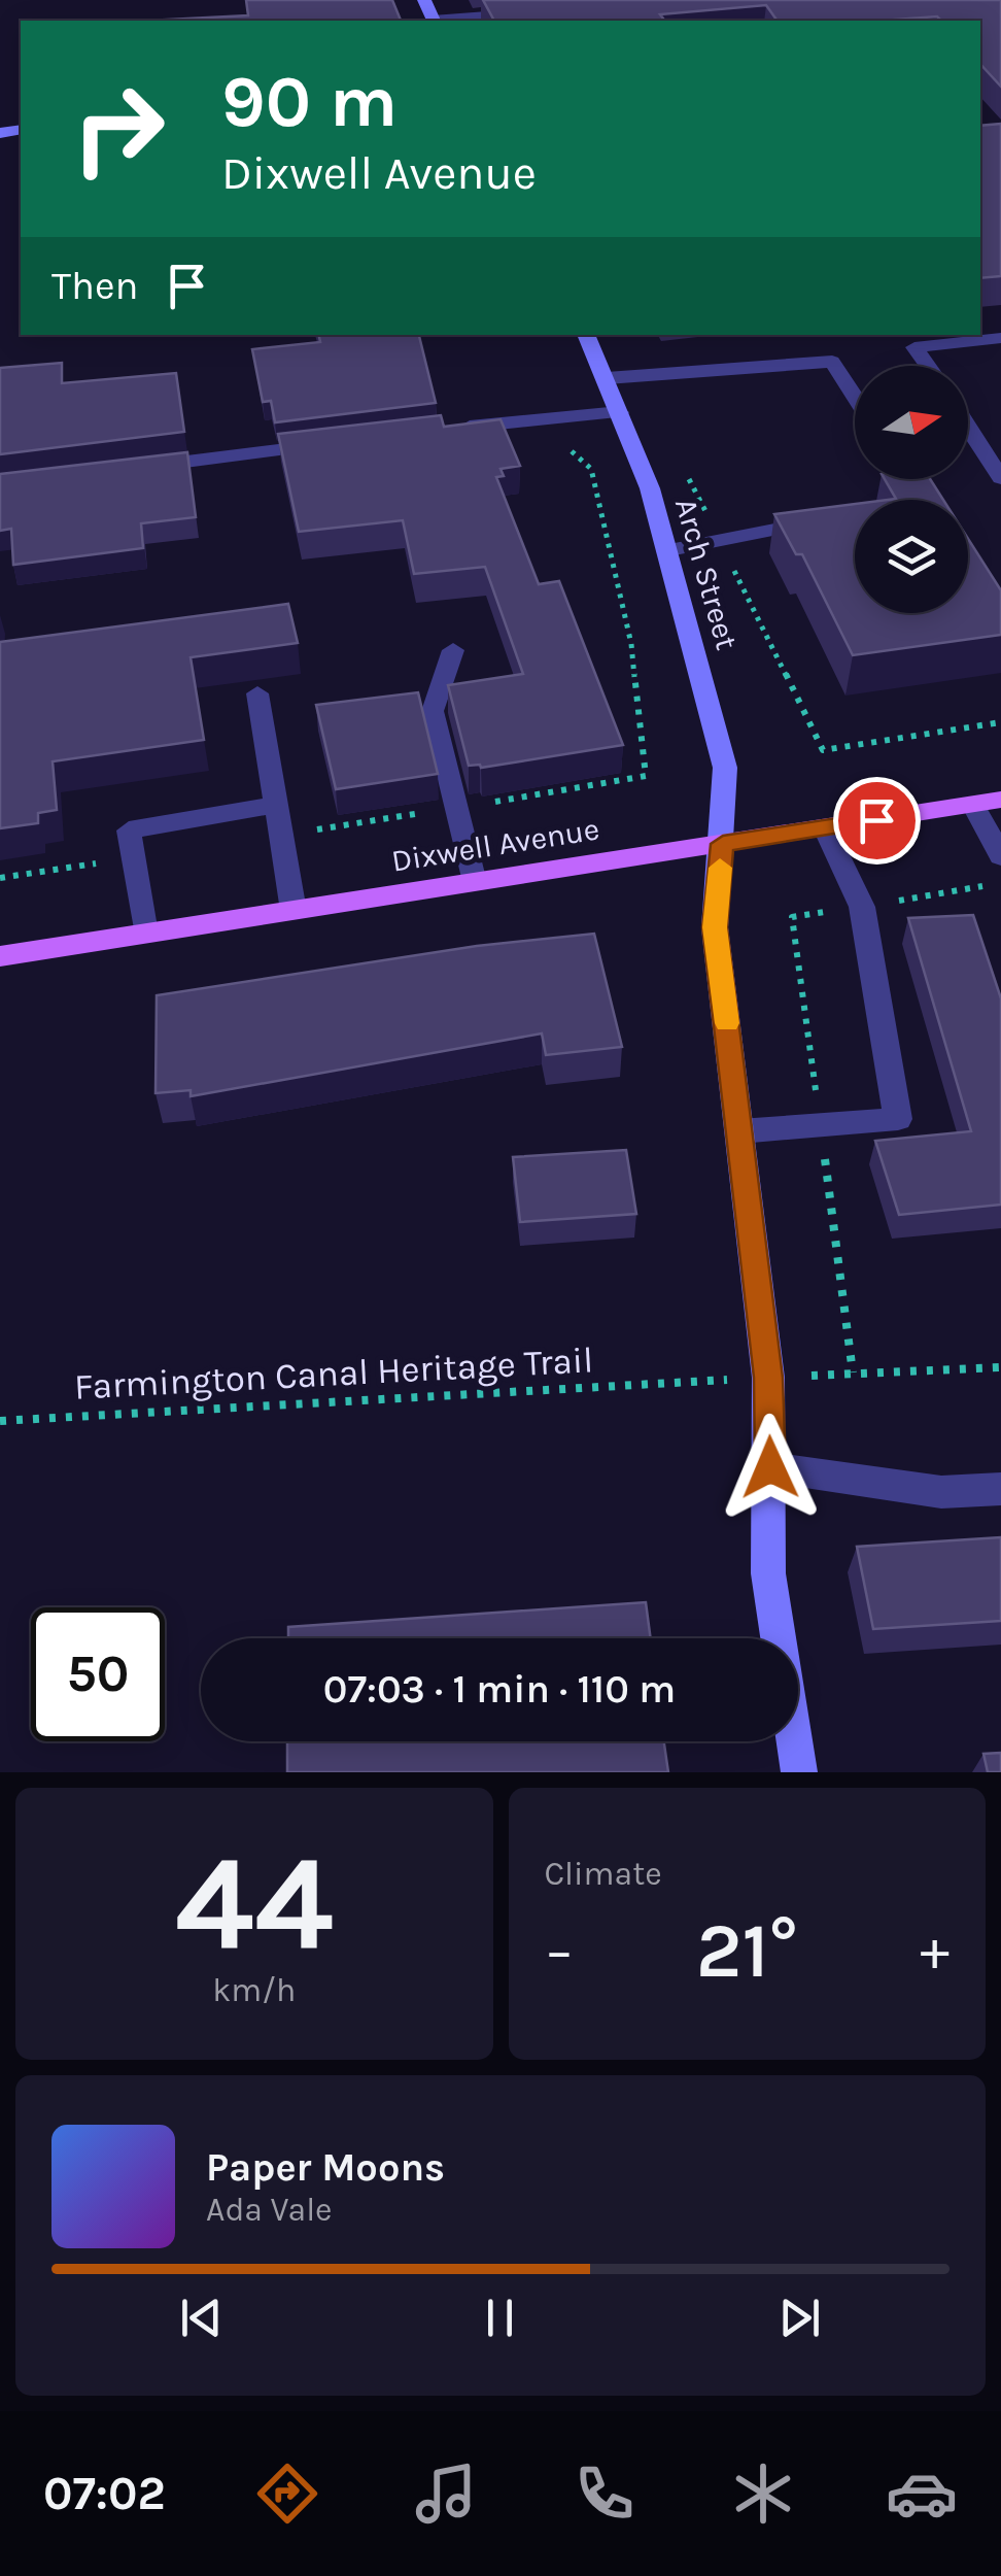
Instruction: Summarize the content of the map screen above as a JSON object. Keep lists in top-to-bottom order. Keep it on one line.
{"streets":{"main road":["Arch Street","Dixwell Avenue"],"path":["Farmington Canal Heritage Trail"]},"crossings":[["Arch Street","Dixwell Avenue"]],"north":"right","page":{"turn":["90 m","Dixwell Avenue"],"then":"Then","limit":"50","trip":"07:03 · 1 min · 110 m","tile":[["44","km/h"],"Climate"],"heat":["−","21°","+"],"song":["Paper Moons","Ada Vale"],"tabs":"07:02"}}
